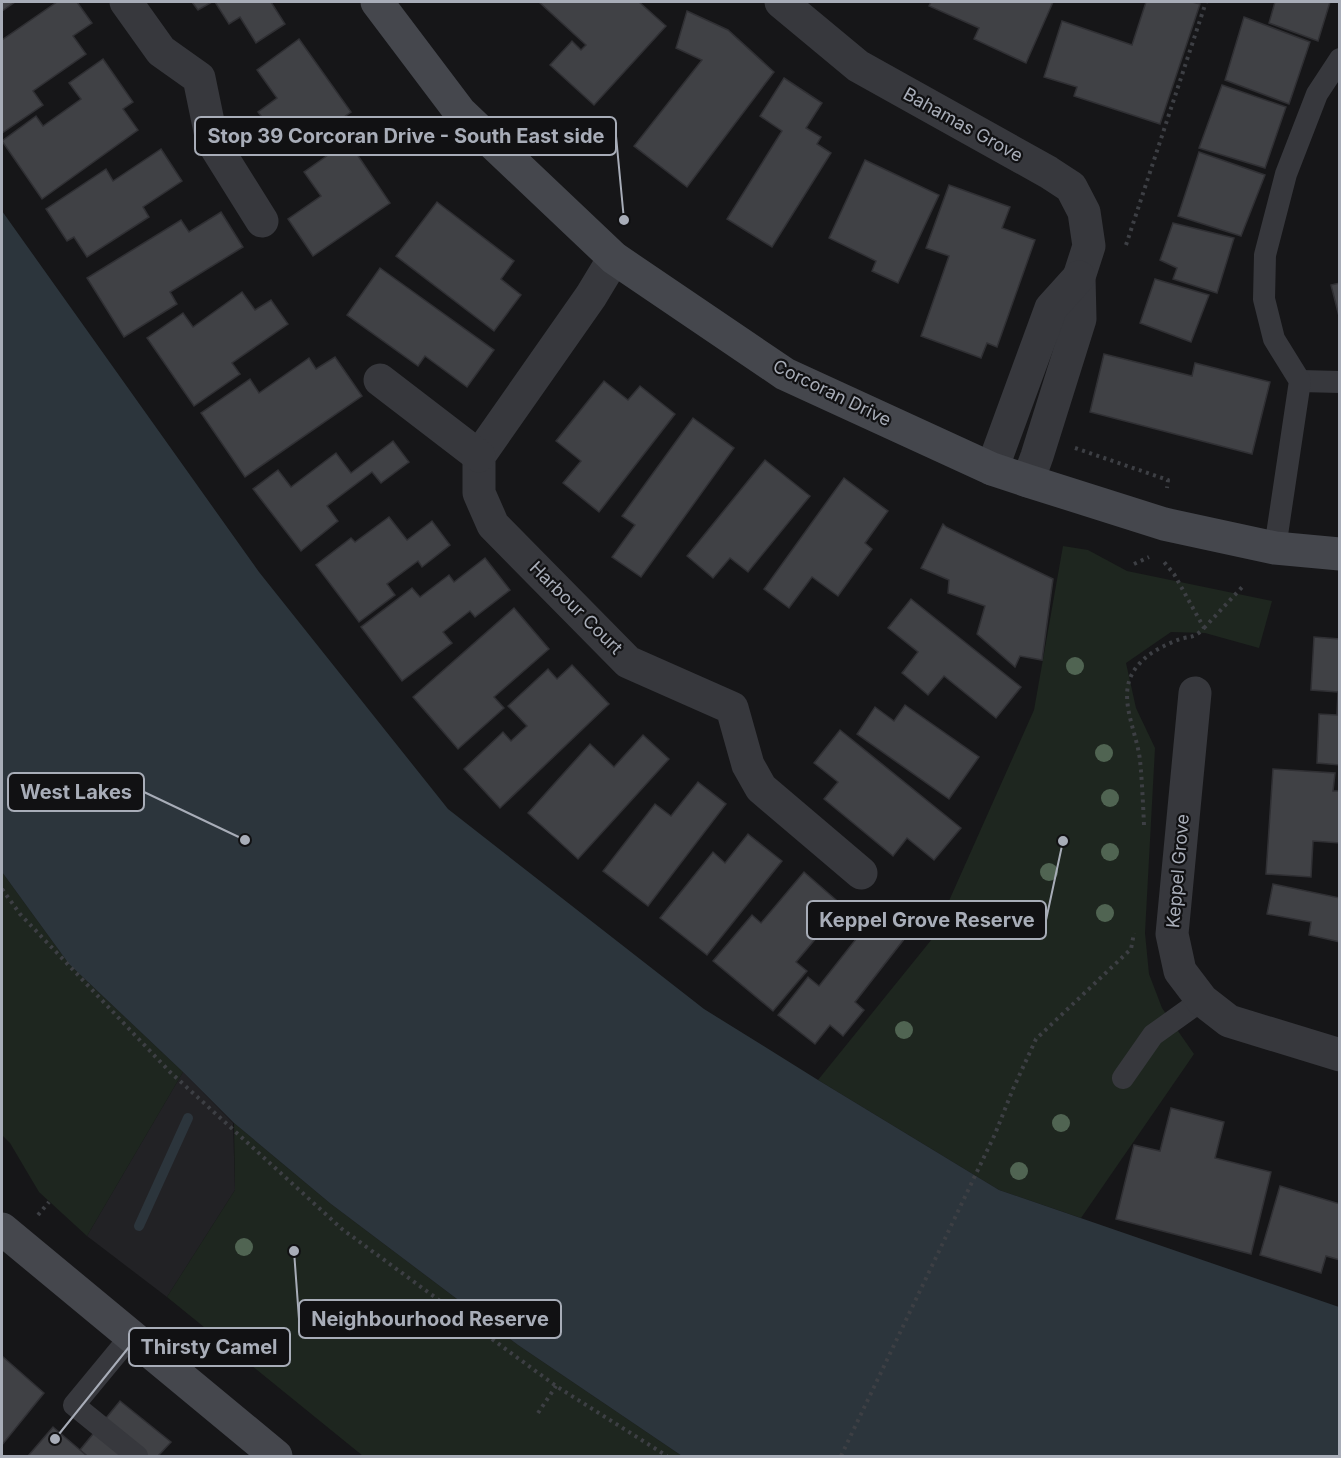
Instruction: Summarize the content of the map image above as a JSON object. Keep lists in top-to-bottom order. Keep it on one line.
{"streets":{"street":["Bahamas Grove","Corcoran Drive","Harbour Court","Keppel Grove"]},"crossings":[["Bahamas Grove","Corcoran Drive"]],"places":["Stop 39 Corcoran Drive - South East side","West Lakes","Keppel Grove Reserve","Neighbourhood Reserve","Thirsty Camel"]}
